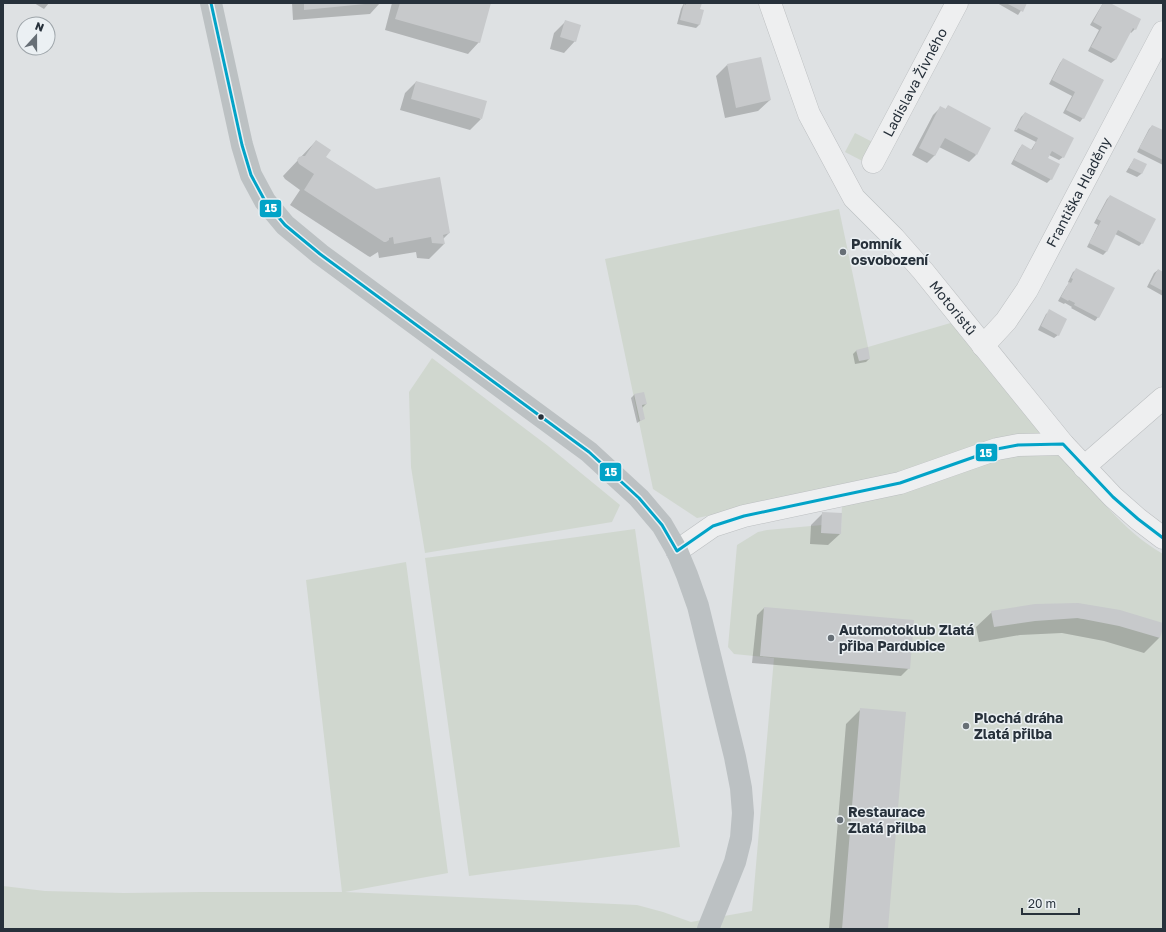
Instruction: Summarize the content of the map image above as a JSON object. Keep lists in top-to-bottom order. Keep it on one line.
{"streets":{"street":["Ladislava Živného","Františka Hladěny","Motoristů"]},"crossings":[["Františka Hladěny","Motoristů"]],"places":["Pomník osvobození","Automotoklub Zlatá přiba Pardubice","Plochá dráha Zlatá přilba","Restaurace Zlatá přilba"],"lines":["transit line 15"],"scale_bar":"20 m","north":"top"}
